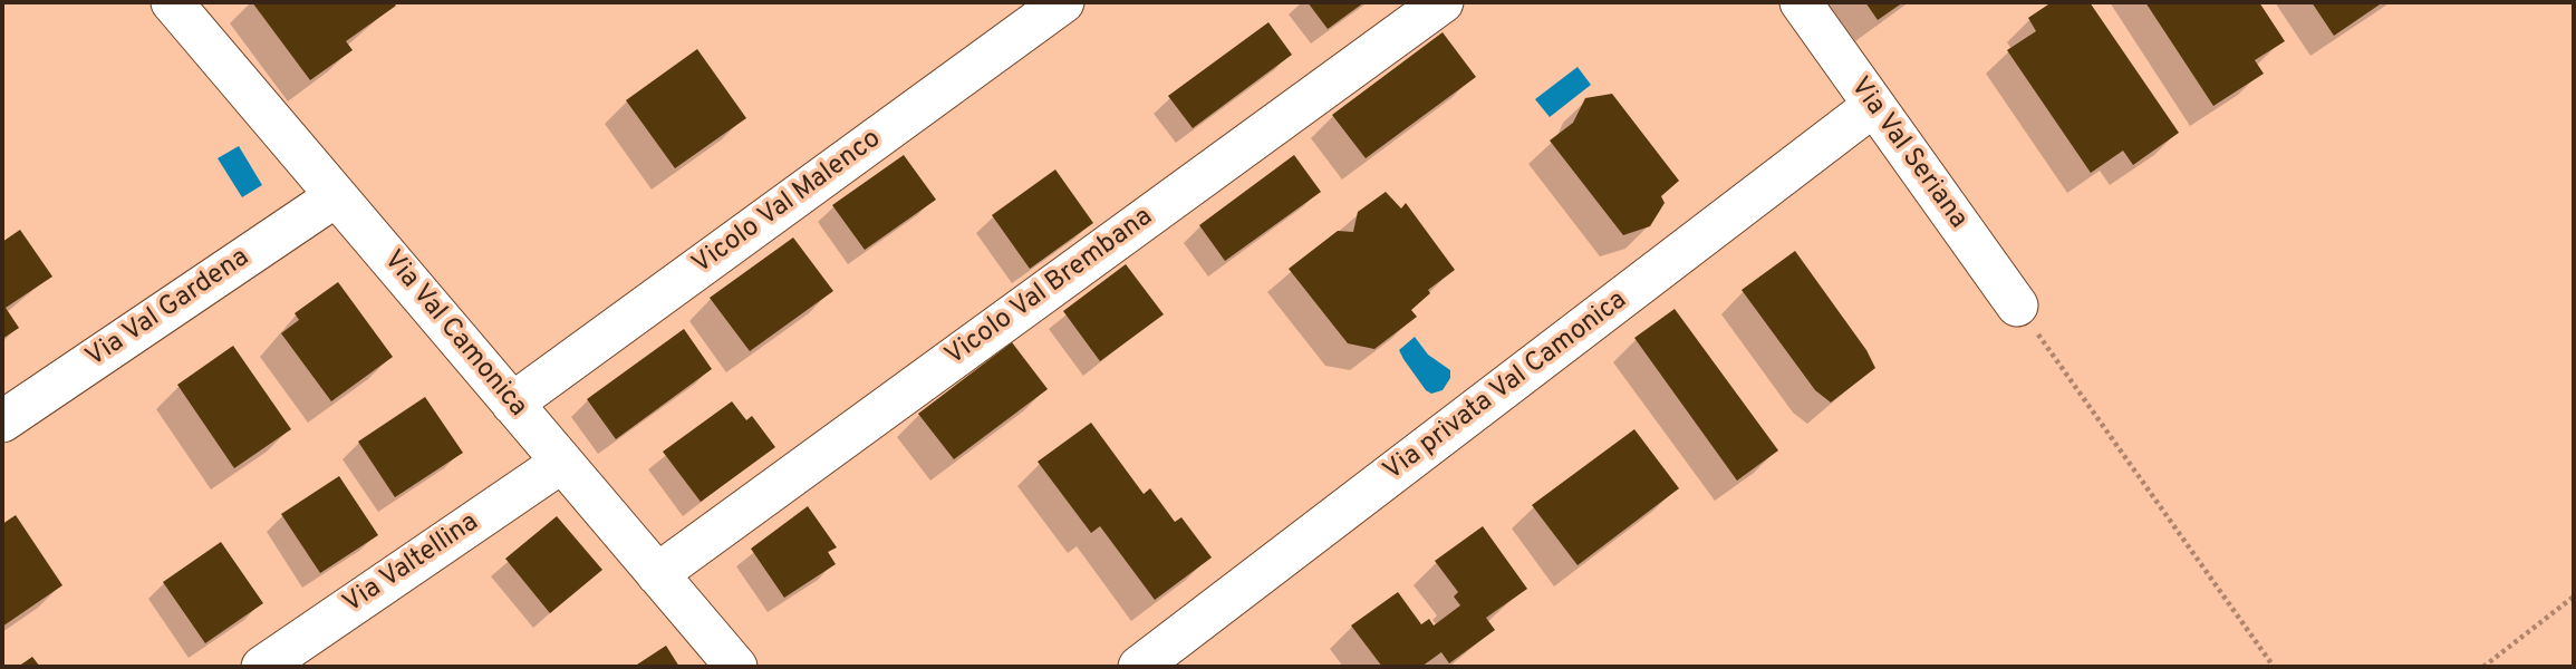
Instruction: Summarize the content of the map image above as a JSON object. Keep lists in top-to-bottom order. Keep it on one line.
{"streets":{"street":["Via Val Seriana","Vicolo Val Malenco","Vicolo Val Brembana","Via Val Gardena","Via Val Camonica","Via privata Val Camonica","Via Valtellina"]},"crossings":[["Via Val Seriana","Via privata Val Camonica"],["Vicolo Val Malenco","Via Val Camonica"],["Vicolo Val Brembana","Via Val Camonica"],["Via Val Gardena","Via Val Camonica"],["Via Val Camonica","Via Valtellina"]]}
